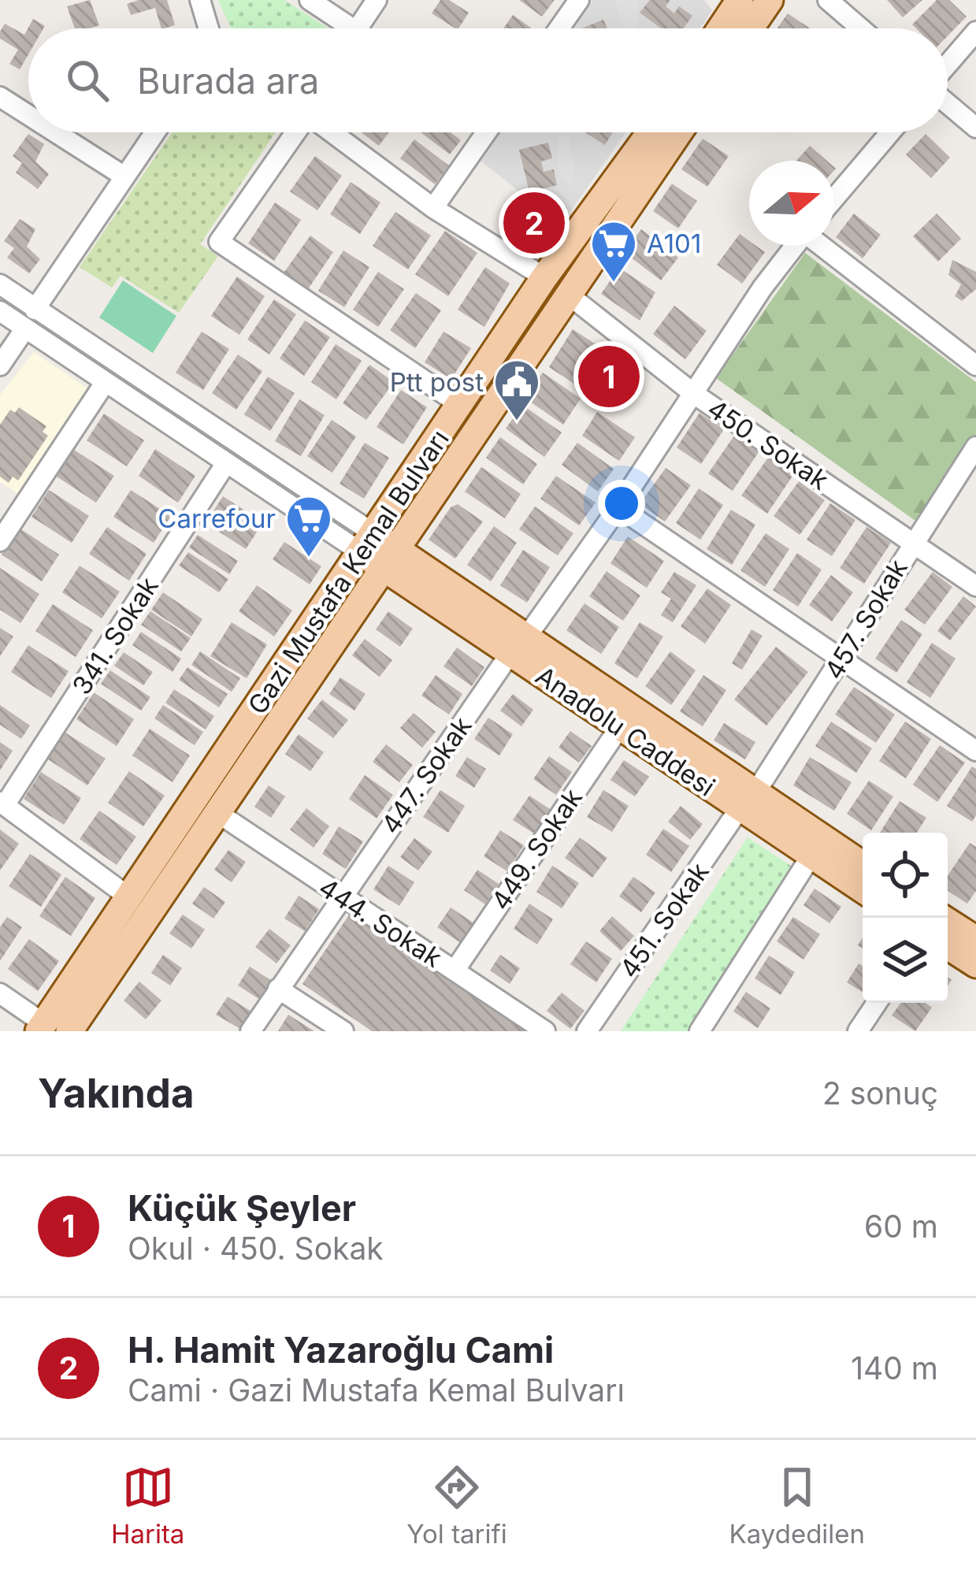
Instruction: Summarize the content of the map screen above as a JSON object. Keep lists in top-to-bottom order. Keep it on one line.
{"streets":{"main road":["Gazi Mustafa Kemal Bulvarı","Anadolu Caddesi"],"street":["450. Sokak","457. Sokak","341. Sokak","447. Sokak","449. Sokak","451. Sokak","444. Sokak"]},"crossings":[["450. Sokak","Gazi Mustafa Kemal Bulvarı"],["450. Sokak","457. Sokak"],["450. Sokak","447. Sokak"],["Gazi Mustafa Kemal Bulvarı","Anadolu Caddesi"],["Gazi Mustafa Kemal Bulvarı","444. Sokak"],["457. Sokak","Anadolu Caddesi"],["457. Sokak","451. Sokak"],["341. Sokak","Anadolu Caddesi"],["Anadolu Caddesi","447. Sokak"],["Anadolu Caddesi","449. Sokak"],["Anadolu Caddesi","451. Sokak"],["447. Sokak","444. Sokak"],["449. Sokak","444. Sokak"]],"places":{"supermarket":["A101","Carrefour"],"public building":["Ptt post"]},"north":"right","page":{"search":"Burada ara","pins":["2","1"],"heading":["Yakında","2 sonuç"],"list":[{"mark":"1","name":"Küçük Şeyler","note":"Okul · 450. Sokak","value":"60 m"},{"mark":"2","name":"H. Hamit Yazaroğlu Cami","note":"Cami · Gazi Mustafa Kemal Bulvarı","value":"140 m"}],"nav":["Harita","Yol tarifi","Kaydedilen"]}}
